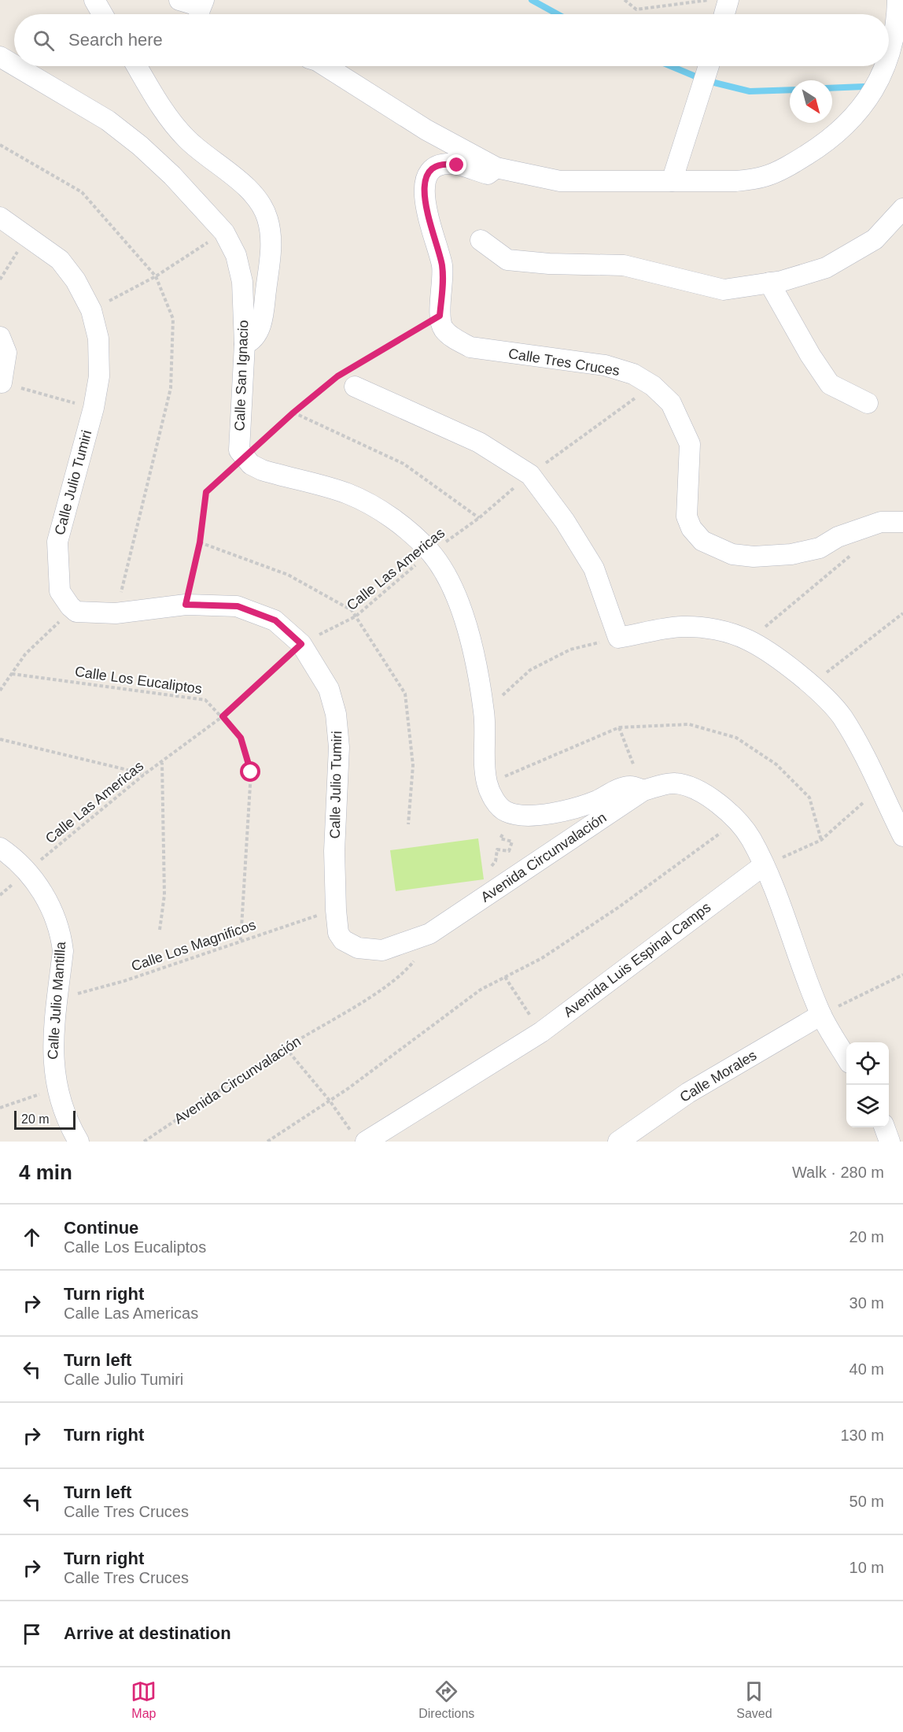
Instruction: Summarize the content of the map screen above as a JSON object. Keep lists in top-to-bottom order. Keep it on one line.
{"streets":{"street":["Calle Tres Cruces","Calle San Ignacio","Calle Julio Tumiri","Avenida Circunvalación","Avenida Luis Espinal Camps","Calle Julio Mantilla","Calle Morales"],"path":["Calle Las Americas","Calle Los Eucaliptos","Calle Los Magnificos"]},"crossings":[["Calle Tres Cruces","Calle Las Americas"],["Calle Julio Tumiri","Calle Las Americas"],["Calle Julio Tumiri","Avenida Circunvalación"],["Calle Julio Tumiri","Calle Los Magnificos"],["Calle Las Americas","Calle Los Eucaliptos"],["Calle Las Americas","Calle Julio Mantilla"],["Calle Los Eucaliptos","Calle Los Magnificos"],["Avenida Circunvalación","Avenida Luis Espinal Camps"],["Avenida Circunvalación","Calle Morales"],["Calle Los Magnificos","Calle Julio Mantilla"]],"scale_bar":"20 m","north":"bottom right","page":{"search":"Search here","scale":"20 m","heading":["4 min","Walk · 280 m"],"list":[["Continue","Calle Los Eucaliptos","20 m"],["Turn right","Calle Las Americas","30 m"],["Turn left","Calle Julio Tumiri","40 m"],["Turn right","130 m"],["Turn left","Calle Tres Cruces","50 m"],["Turn right","Calle Tres Cruces","10 m"],"Arrive at destination"],"nav":["Map","Directions","Saved"]}}
